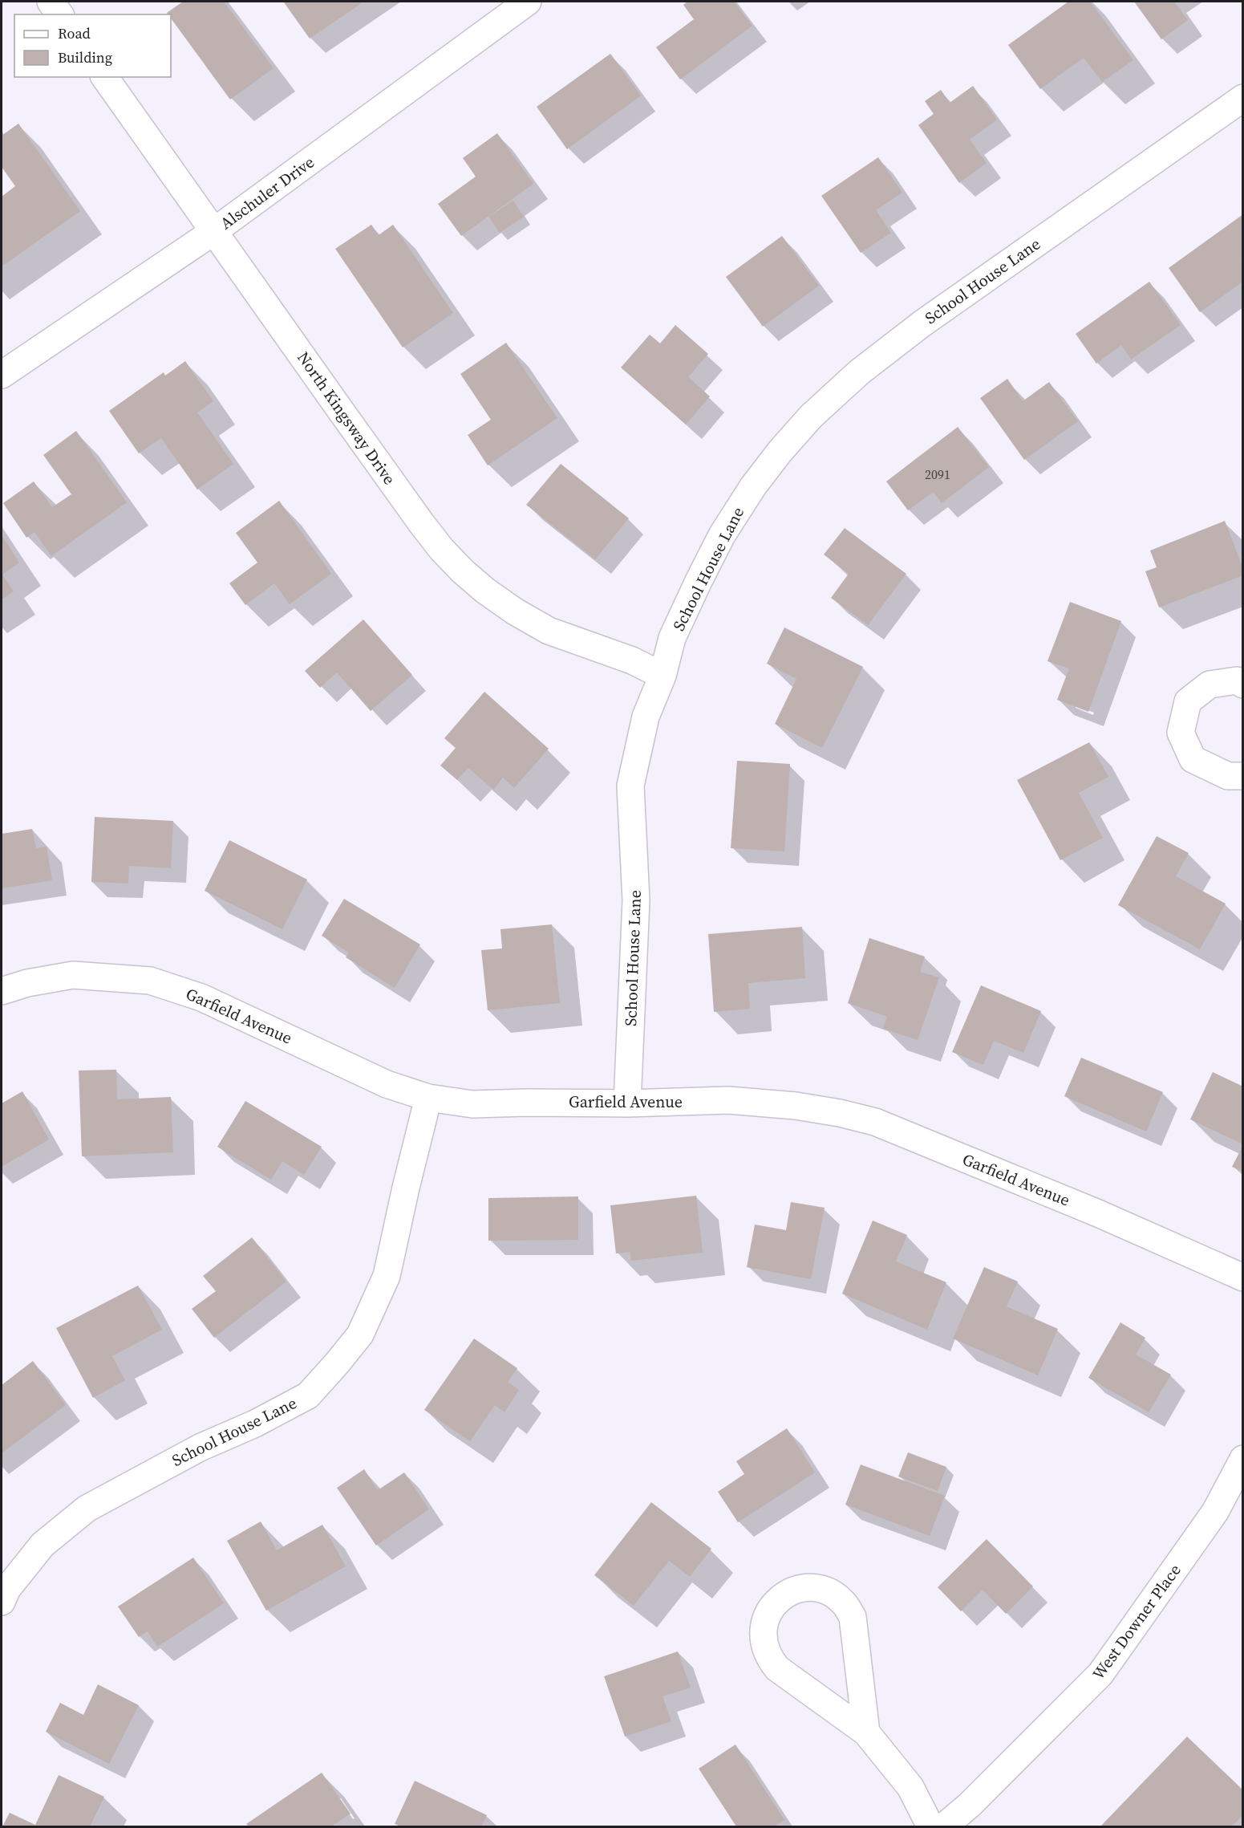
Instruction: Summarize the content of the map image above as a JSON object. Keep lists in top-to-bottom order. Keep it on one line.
{"streets":{"street":["Alschuler Drive","School House Lane","North Kingsway Drive","Garfield Avenue","West Downer Place"]},"crossings":[["Alschuler Drive","North Kingsway Drive"],["School House Lane","North Kingsway Drive"],["School House Lane","Garfield Avenue"]],"house_numbers":["2091"],"legend":["Road","Building"]}
